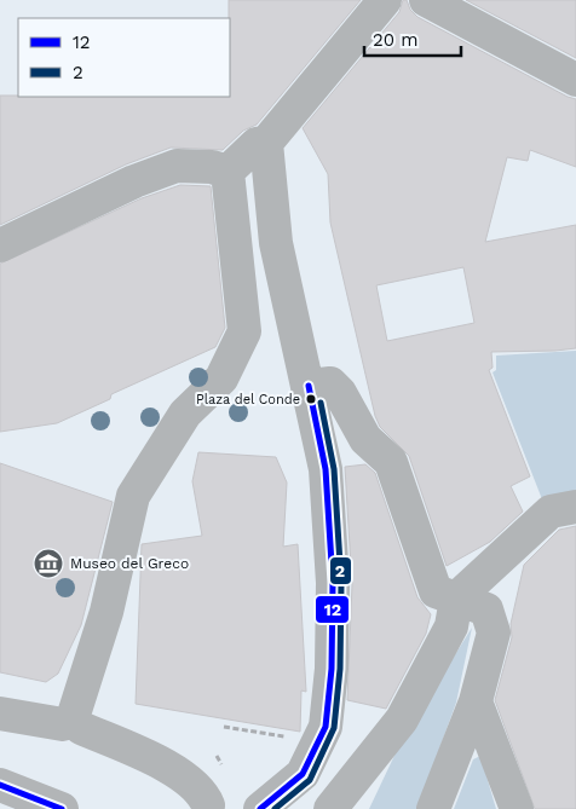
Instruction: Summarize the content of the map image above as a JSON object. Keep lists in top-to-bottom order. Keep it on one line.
{"places":{"other":["Plaza del Conde"],"museum":["Museo del Greco"]},"lines":["transit line 12","transit line 2"],"legend":["12","2"],"scale_bar":"20 m"}
